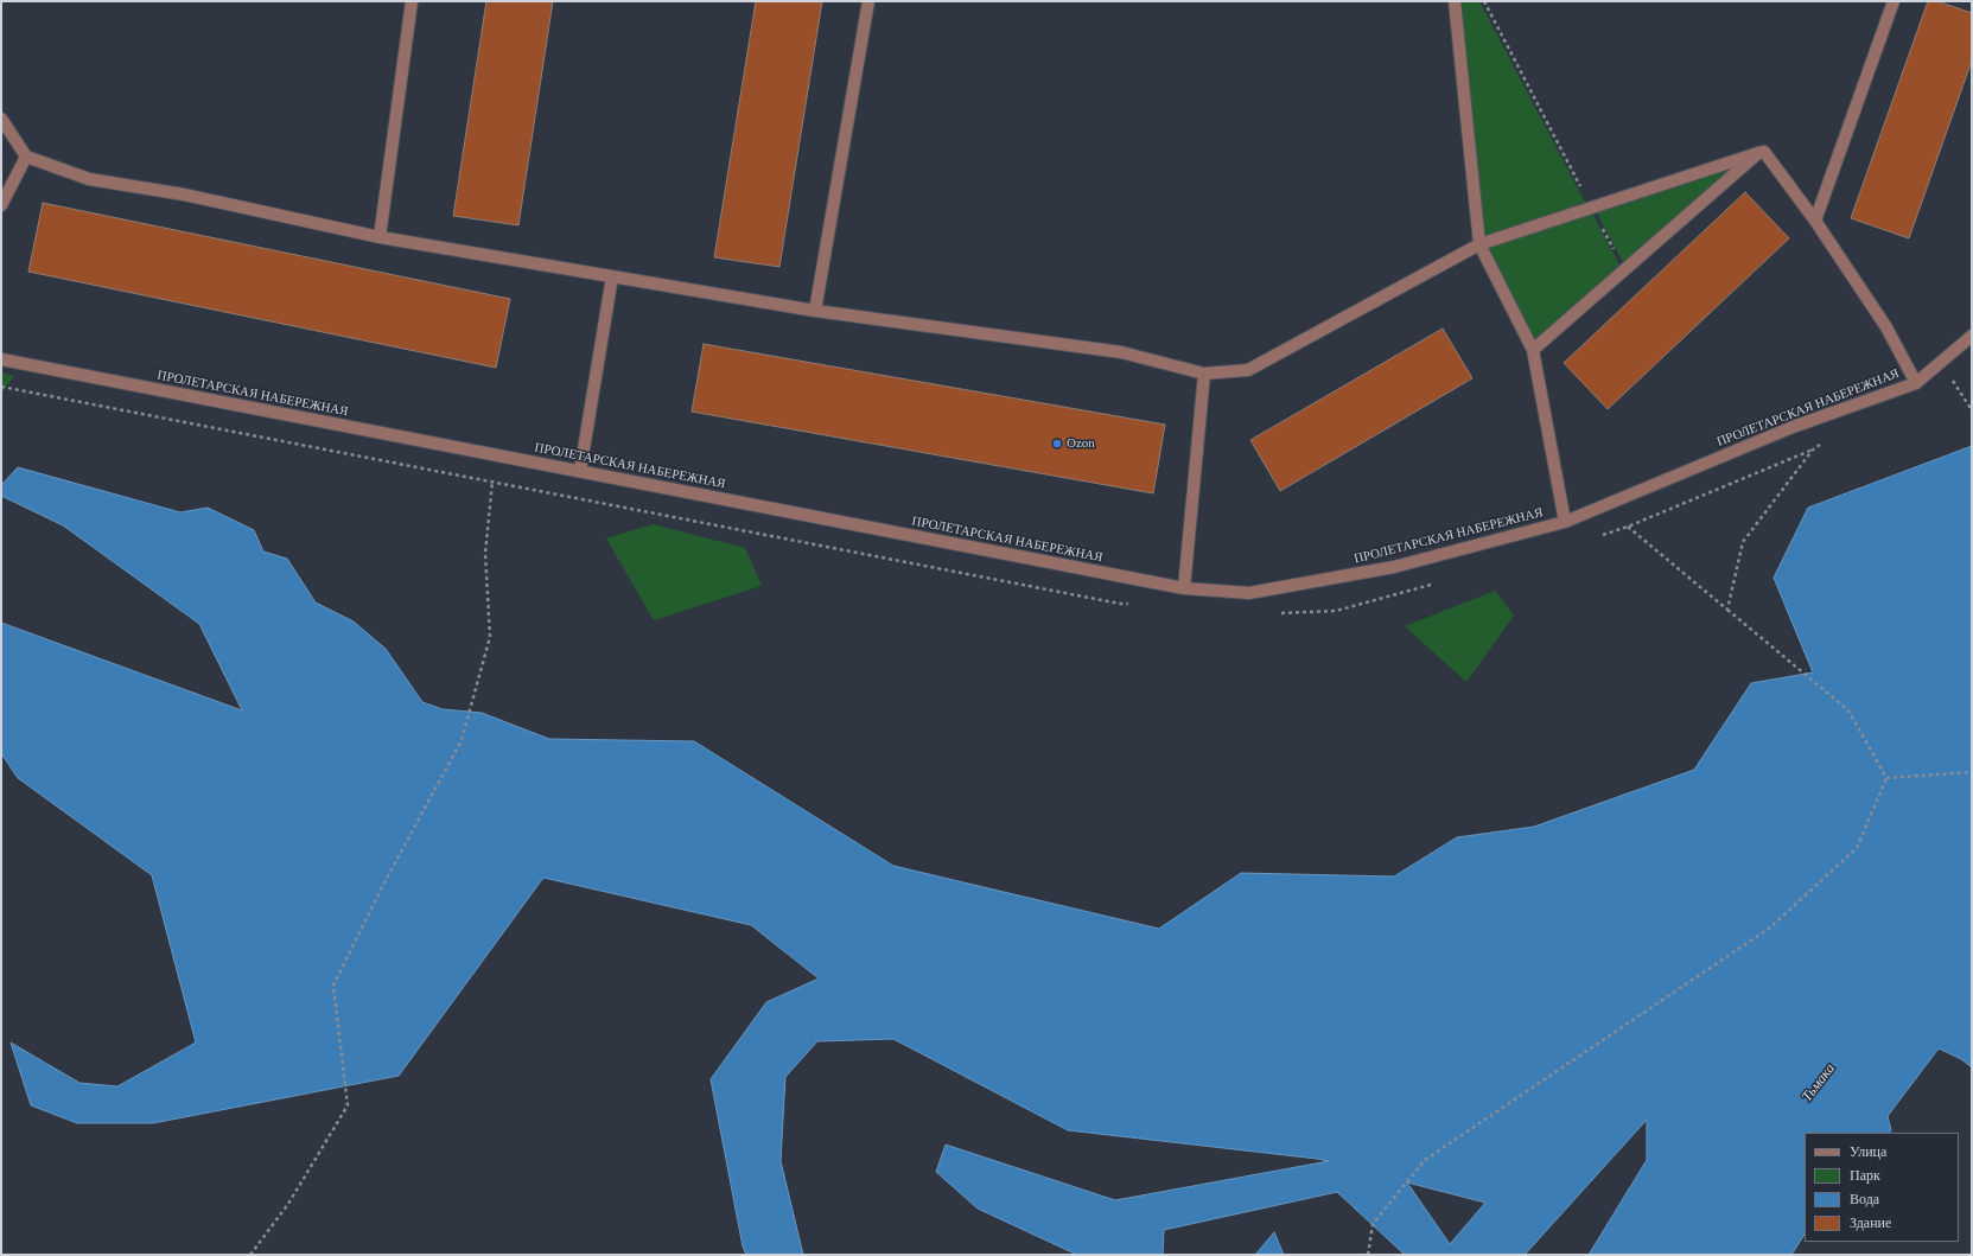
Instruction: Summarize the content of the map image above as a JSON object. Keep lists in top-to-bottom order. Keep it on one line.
{"streets":{"street":["ПРОЛЕТАРСКАЯ НАБЕРЕЖНАЯ"]},"water":["Тьмака"],"places":["Ozon"],"legend":["Улица","Парк","Вода","Здание"]}
